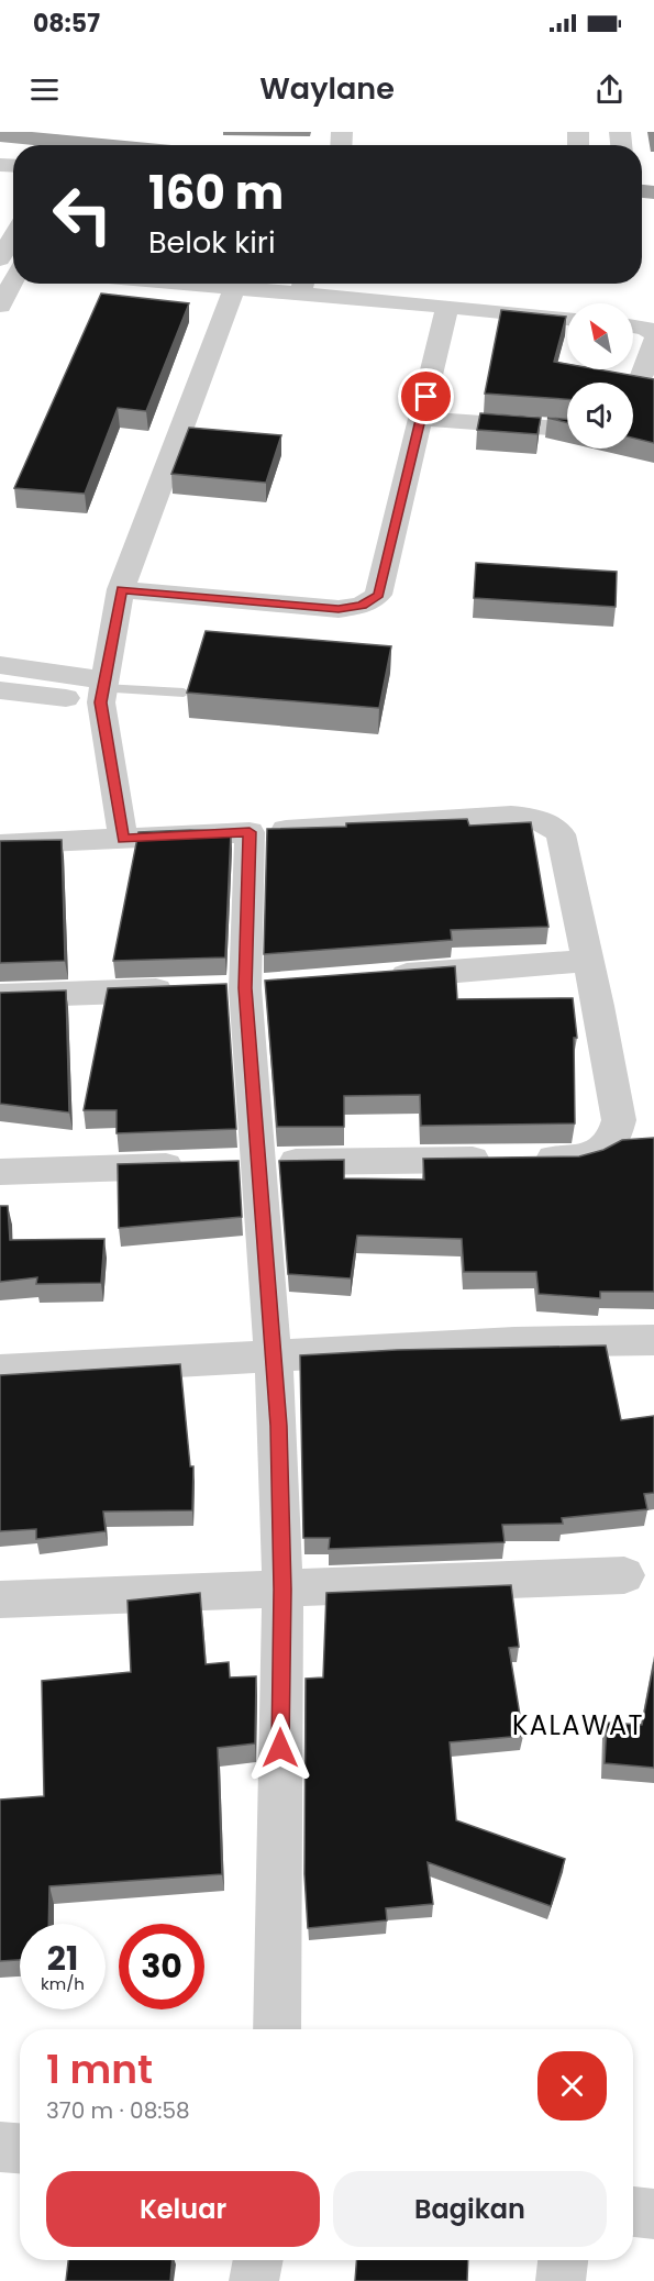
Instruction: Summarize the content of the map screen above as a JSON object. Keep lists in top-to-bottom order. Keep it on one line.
{"districts":["KALAWAT"],"north":"top left","page":{"status":"08:57","header":"Waylane","turn":["160 m","Belok kiri"],"speed":"21 km/h","limit":"30","heading":["1 mnt","370 m · 08:58"],"buttons":["Keluar","Bagikan"]}}
